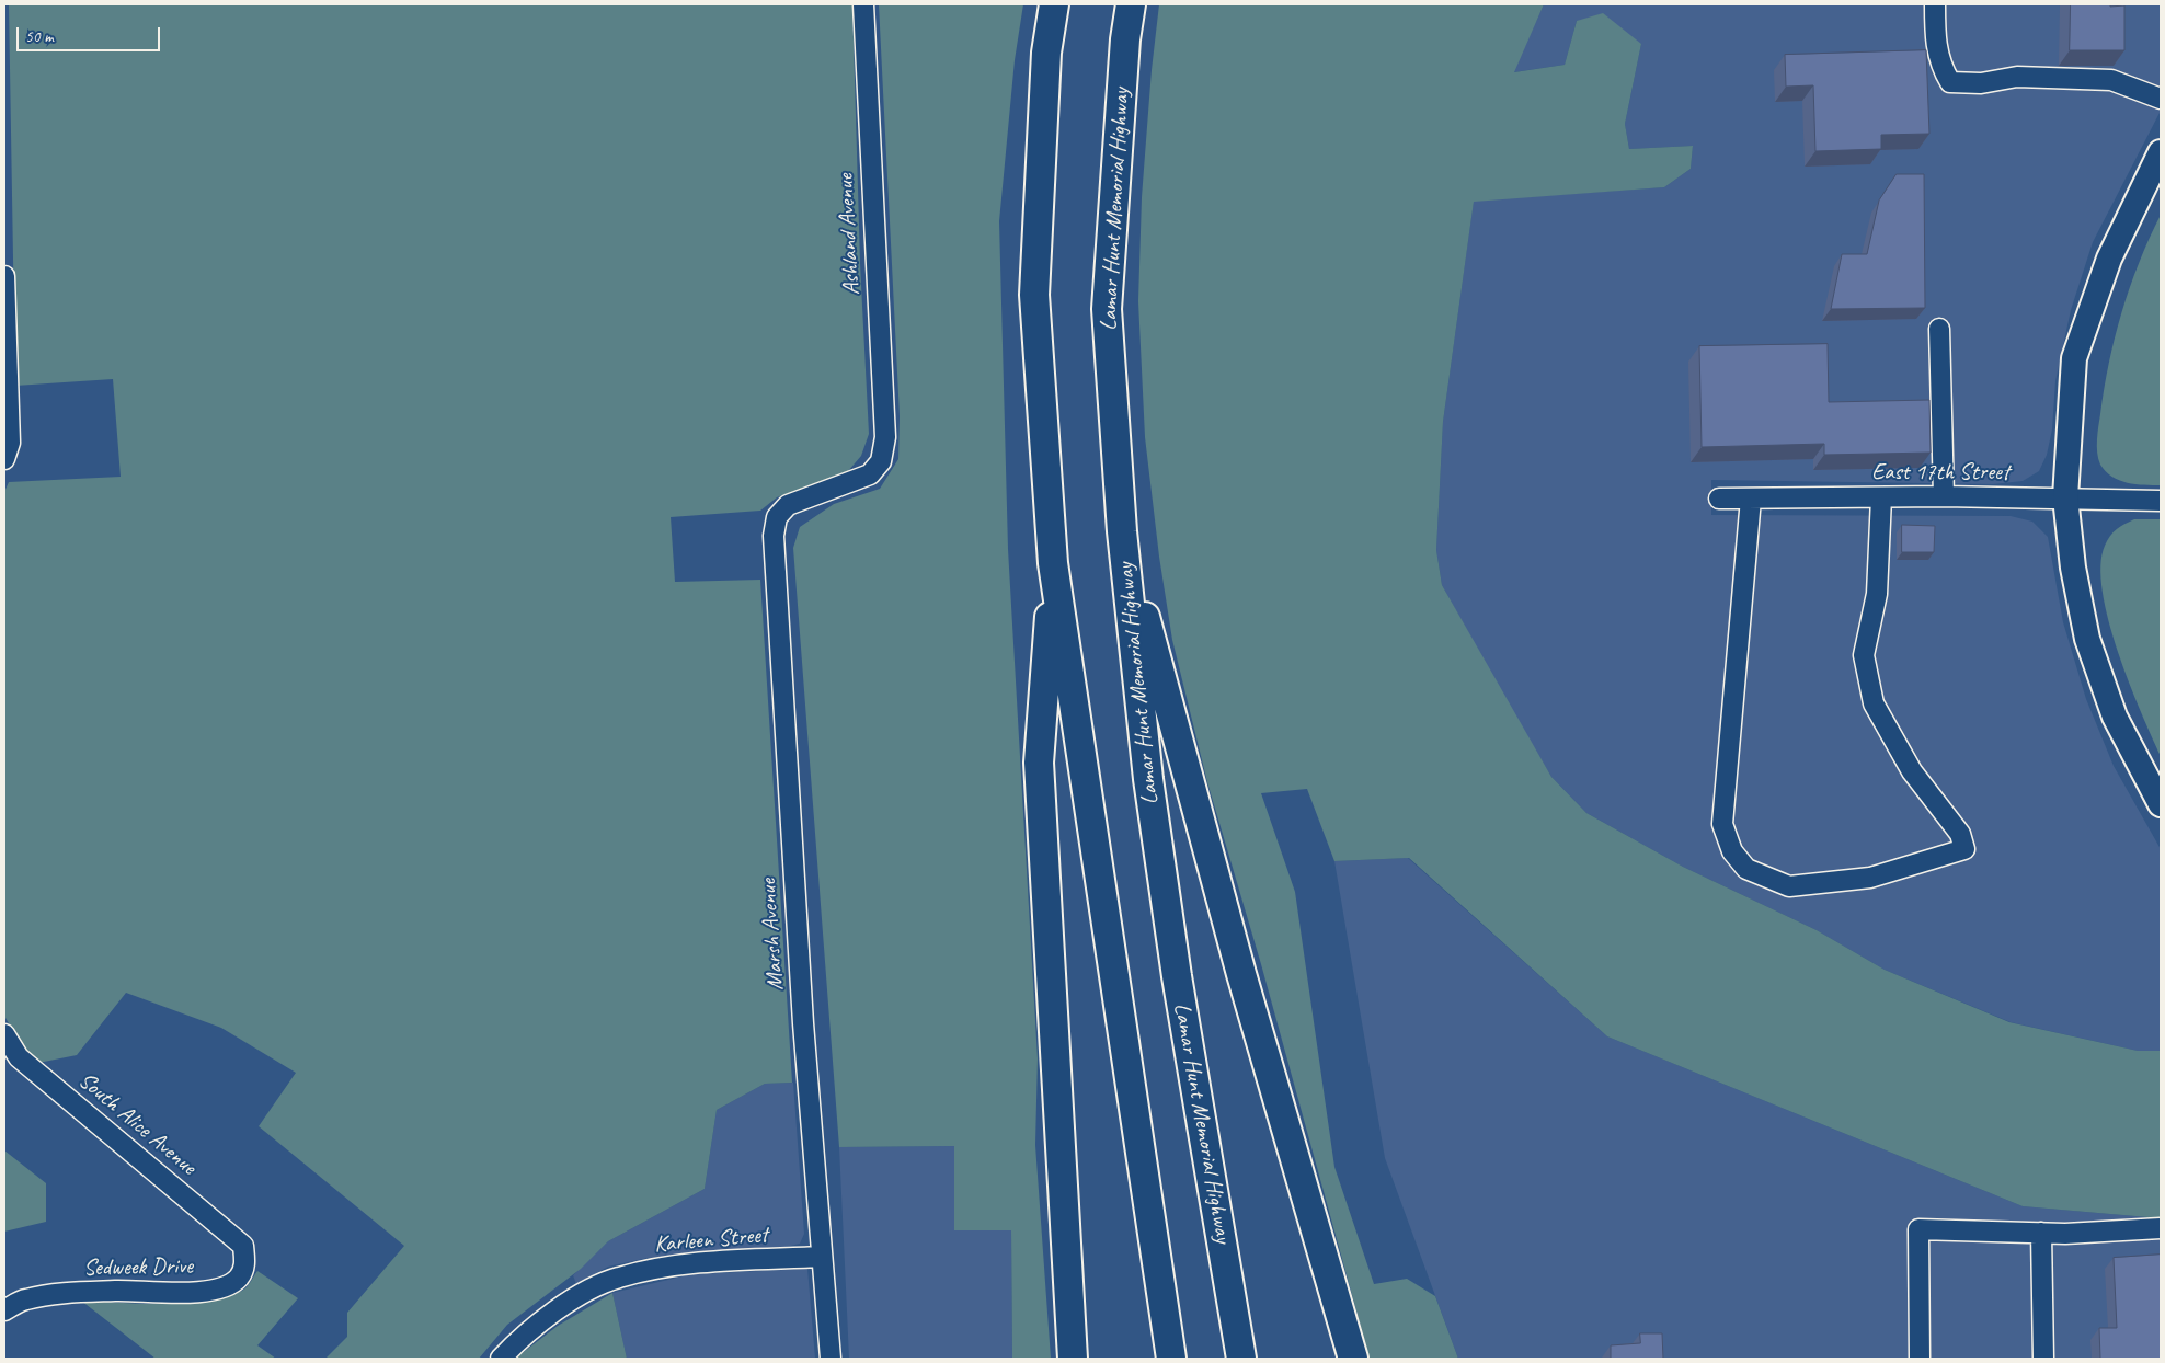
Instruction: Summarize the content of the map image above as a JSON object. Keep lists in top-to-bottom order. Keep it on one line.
{"streets":{"highway":["Lamar Hunt Memorial Highway"],"street":["Ashland Avenue","East 17th Street","Marsh Avenue","South Alice Avenue","Karleen Street","Sedweek Drive"]},"crossings":[["Ashland Avenue","Marsh Avenue"],["Marsh Avenue","Karleen Street"],["South Alice Avenue","Sedweek Drive"]],"scale_bar":"50 m"}
